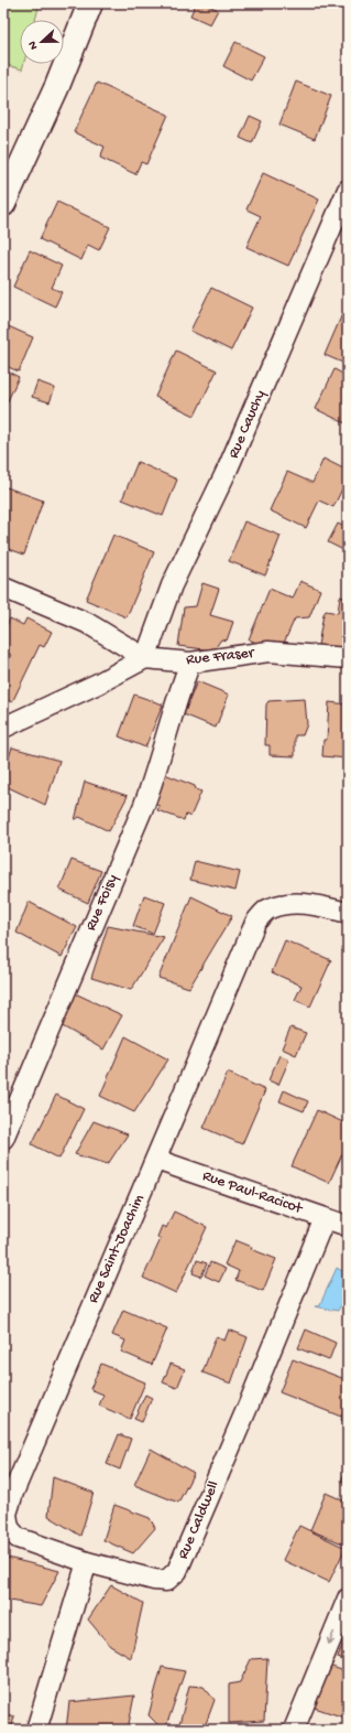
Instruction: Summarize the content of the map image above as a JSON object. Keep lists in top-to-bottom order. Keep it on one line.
{"streets":{"street":["Rue Cauchy","Rue Fraser","Rue Foisy","Rue Paul-Racicot","Rue Saint-Joachim","Rue Caldwell"]},"crossings":[["Rue Cauchy","Rue Fraser"],["Rue Fraser","Rue Foisy"],["Rue Paul-Racicot","Rue Saint-Joachim"],["Rue Paul-Racicot","Rue Caldwell"],["Rue Saint-Joachim","Rue Caldwell"]],"north":"left"}
